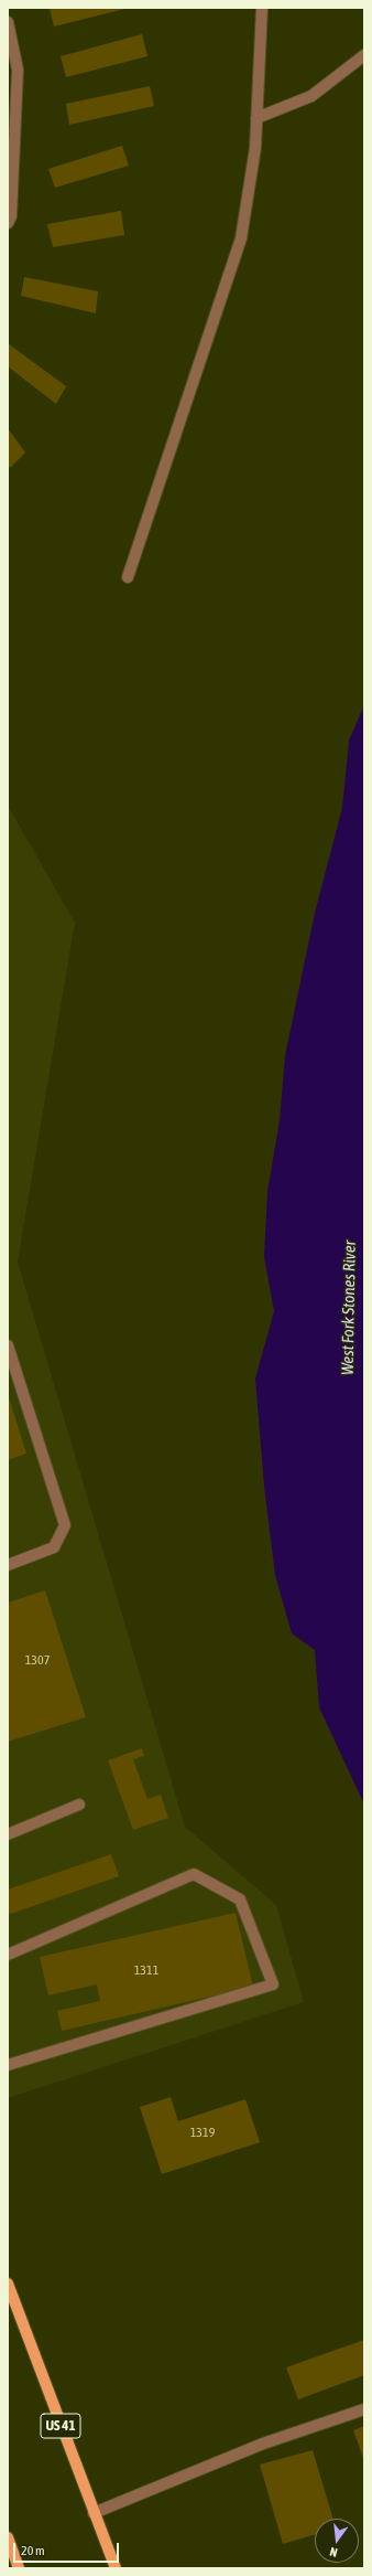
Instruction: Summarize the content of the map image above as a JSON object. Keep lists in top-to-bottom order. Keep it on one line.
{"streets":{"main road":["US 41"]},"water":["West Fork Stones River"],"house_numbers":["1307","1311","1319"],"scale_bar":"20 m","north":"bottom"}
